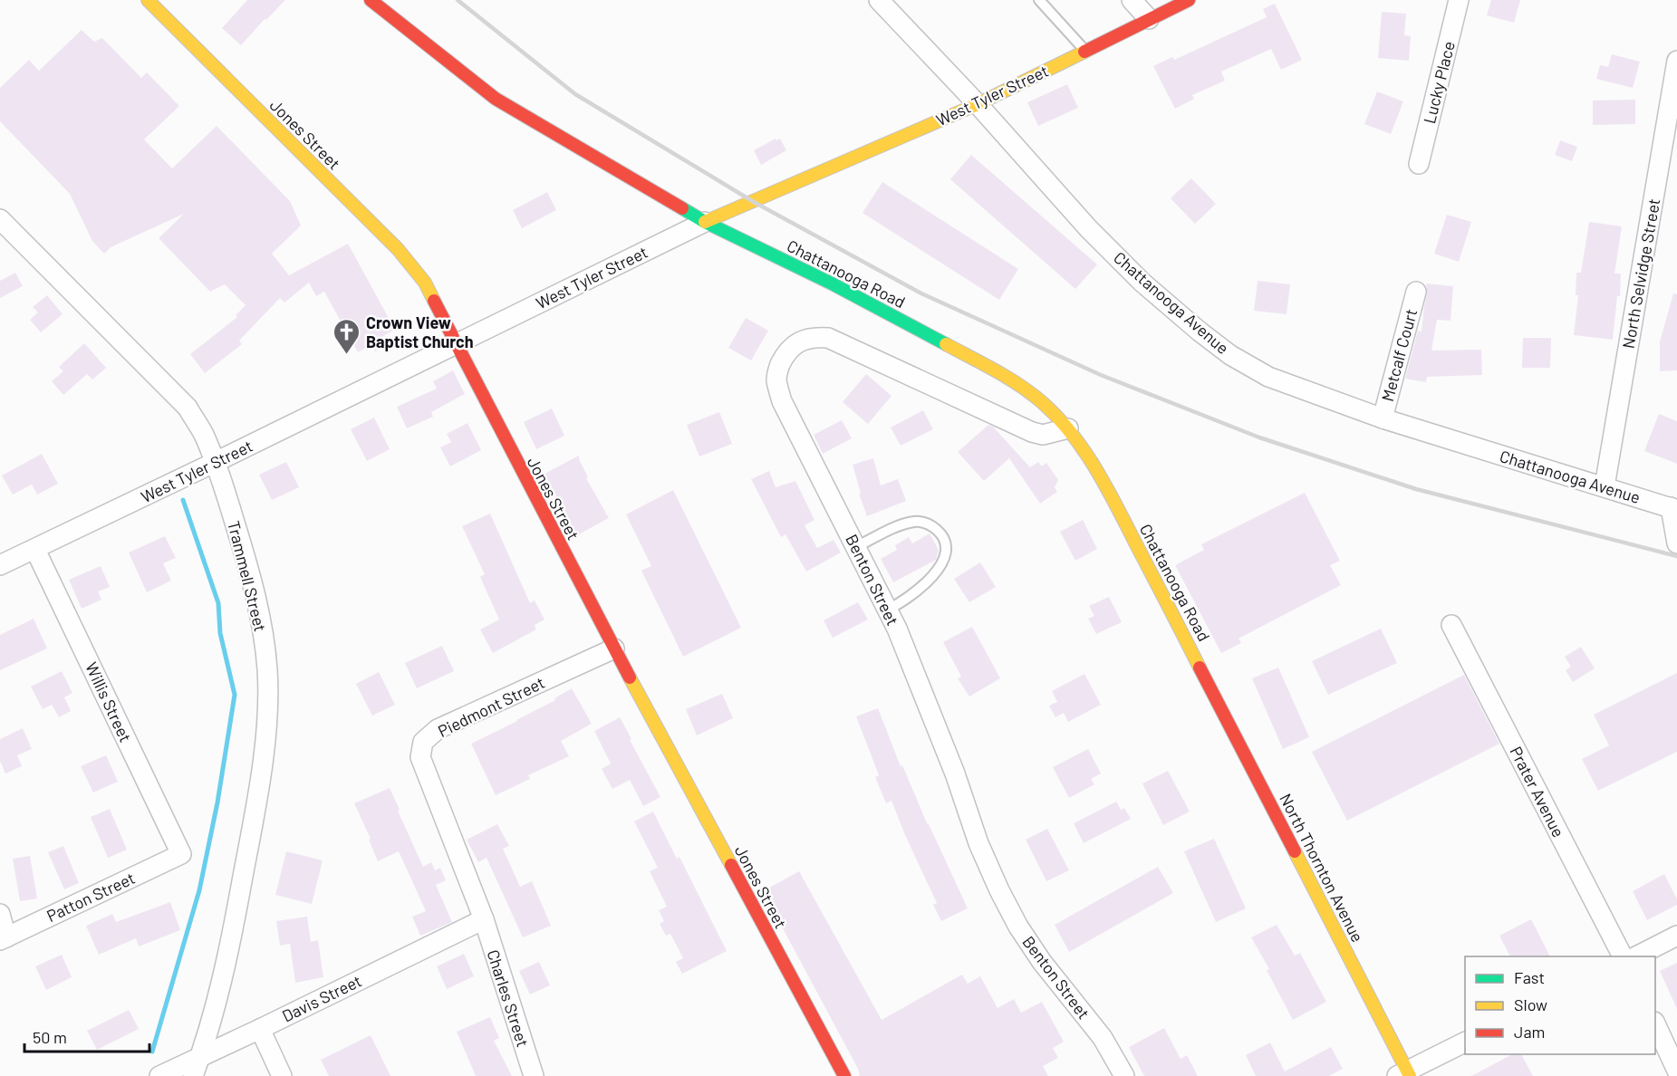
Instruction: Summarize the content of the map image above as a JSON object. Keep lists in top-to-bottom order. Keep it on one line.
{"streets":{"street":["Lucky Place","West Tyler Street","Jones Street","Chattanooga Road","North Selvidge Street","Chattanooga Avenue","Metcalf Court","Trammell Street","Benton Street","Willis Street","Piedmont Street","Prater Avenue","North Thornton Avenue","Patton Street","Davis Street","Charles Street"]},"crossings":[["West Tyler Street","Jones Street"],["West Tyler Street","Chattanooga Road"],["West Tyler Street","Chattanooga Avenue"],["West Tyler Street","Trammell Street"],["West Tyler Street","Willis Street"],["Jones Street","Piedmont Street"],["Chattanooga Road","Benton Street"],["Chattanooga Road","North Thornton Avenue"],["North Selvidge Street","Chattanooga Avenue"],["Chattanooga Avenue","Metcalf Court"],["Trammell Street","Davis Street"],["Willis Street","Patton Street"],["Piedmont Street","Davis Street"],["Piedmont Street","Charles Street"],["Davis Street","Charles Street"]],"places":{"church":["Crown View Baptist Church"]},"legend":["Fast","Slow","Jam"],"scale_bar":"50 m"}
